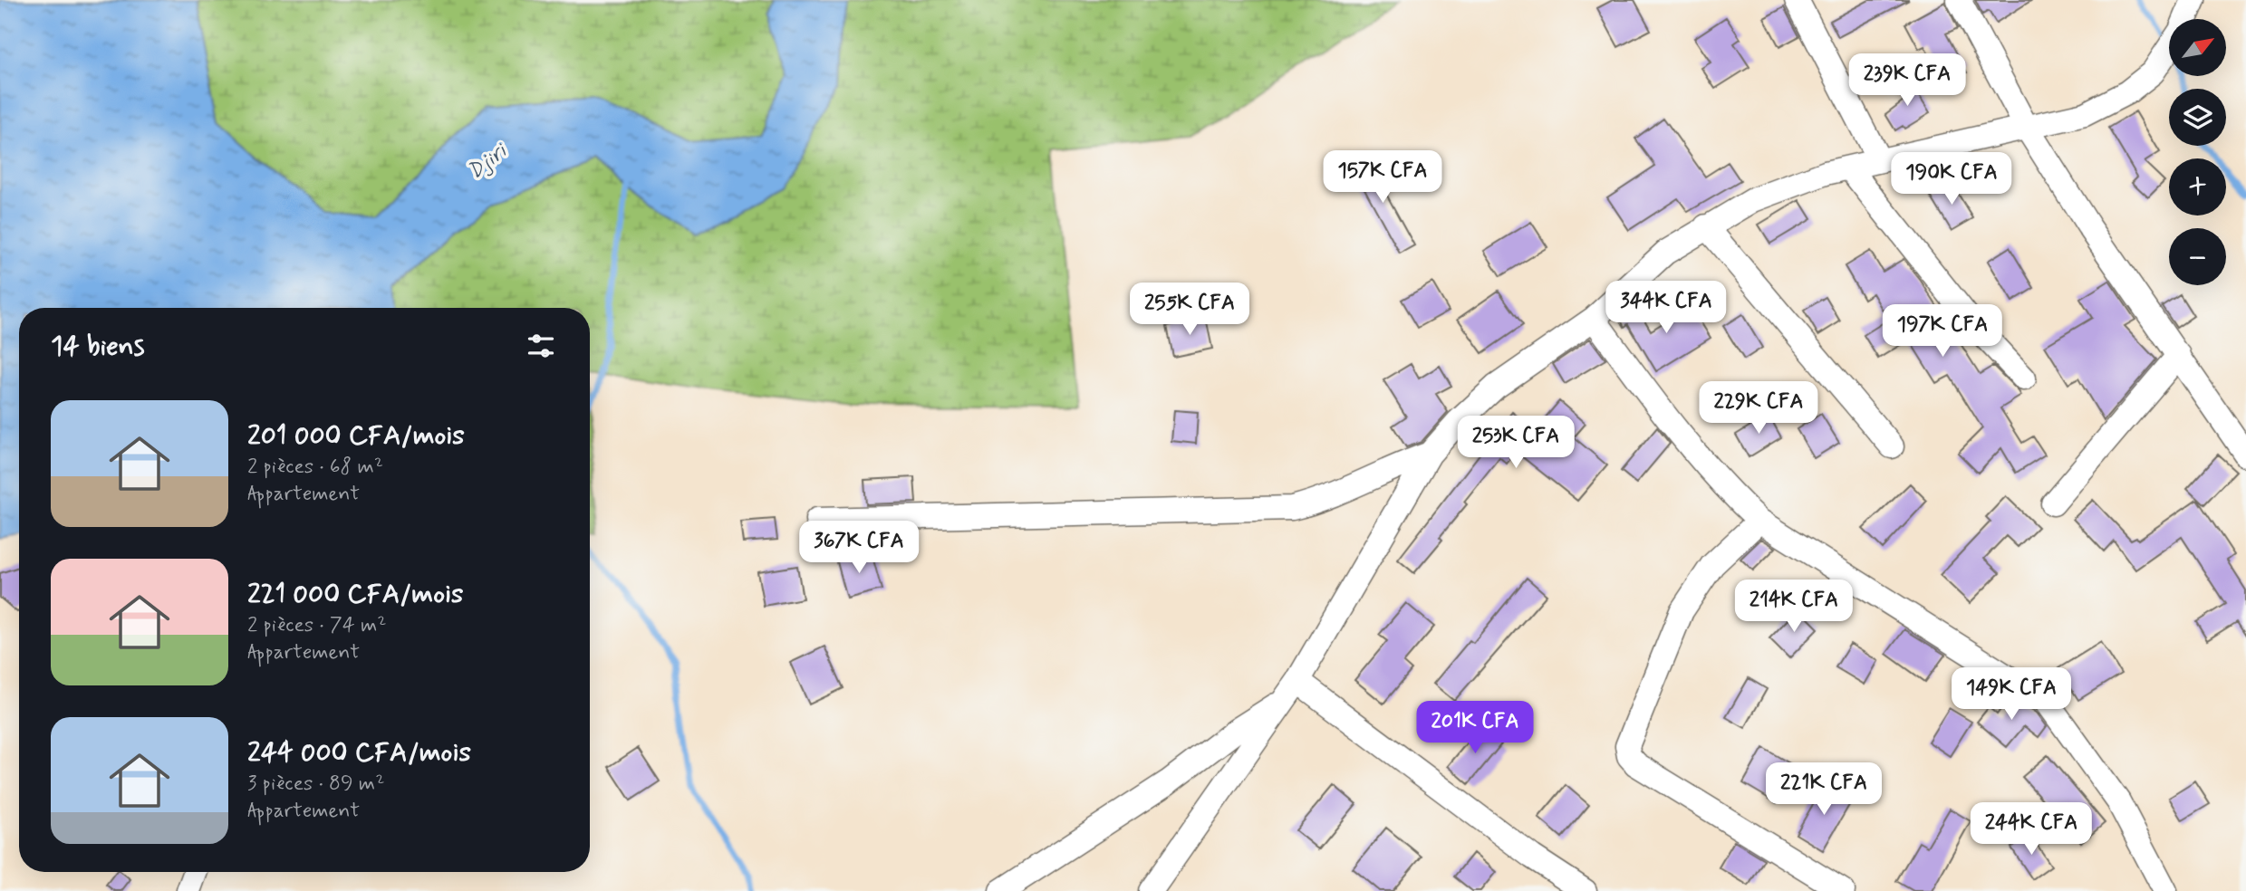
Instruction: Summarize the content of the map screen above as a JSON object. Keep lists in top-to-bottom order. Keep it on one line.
{"water":["Djiri"],"north":"top right","page":{"map_buttons":["+","−"],"price":["239K CFA","157K CFA","190K CFA","344K CFA","255K CFA","197K CFA","229K CFA","253K CFA","367K CFA","214K CFA","149K CFA","201K CFA","221K CFA","244K CFA"],"heading":"14 biens","list":[{"name":"201 000 CFA/mois","note":"2 pièces · 68 m² · Appartement"},{"name":"221 000 CFA/mois","note":"2 pièces · 74 m² · Appartement"},{"name":"244 000 CFA/mois","note":"3 pièces · 89 m² · Appartement"}]}}
